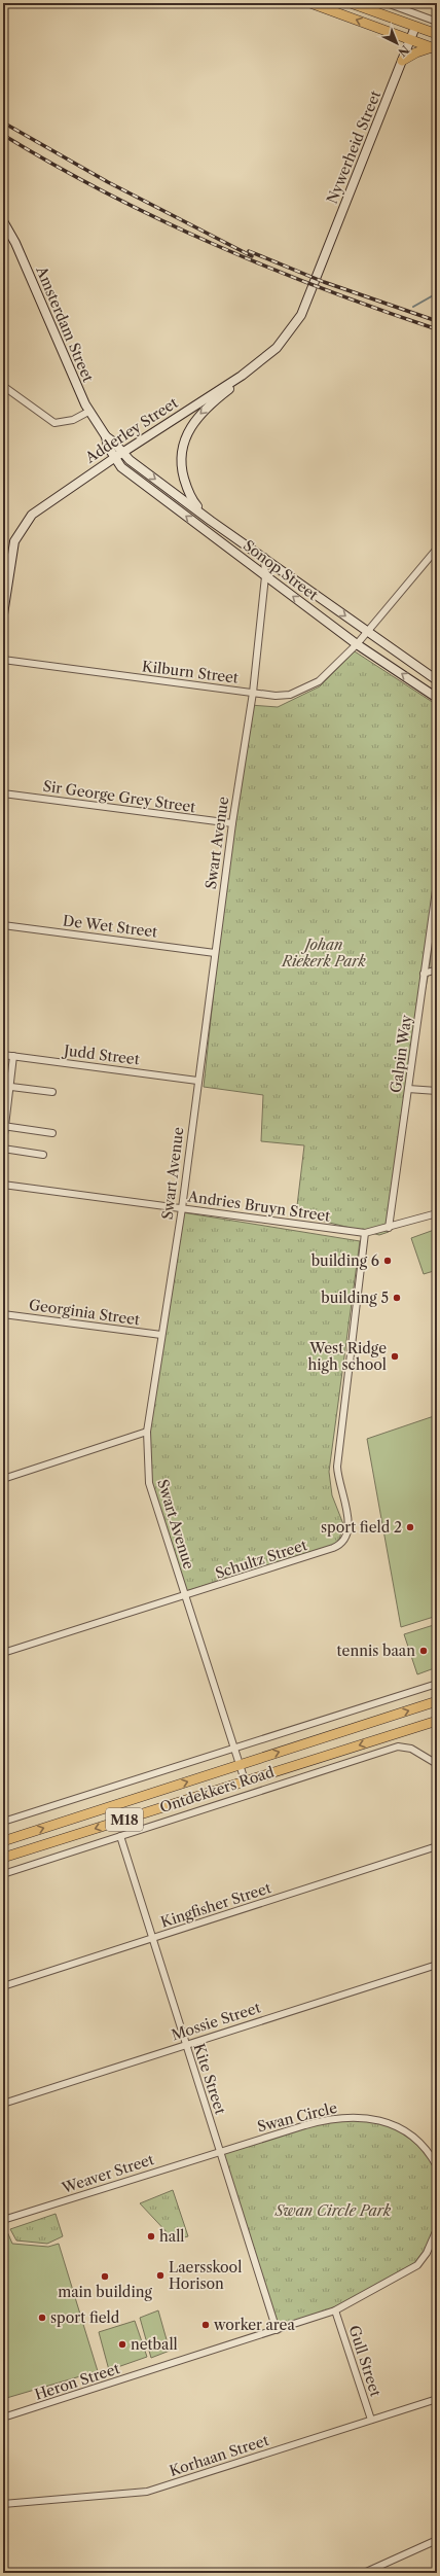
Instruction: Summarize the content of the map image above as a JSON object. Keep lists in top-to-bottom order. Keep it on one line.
{"streets":{"main road":["Ontdekkers Road","M18"],"street":["Nywerheid Street","Amsterdam Street","Adderley Street","Sonop Street","Kilburn Street","Sir George Grey Street","Swart Avenue","De Wet Street","Galpin Way","Judd Street","Andries Bruyn Street","Georginia Street","Schultz Street","Kingfisher Street","Mossie Street","Kite Street","Swan Circle","Weaver Street","Gull Street","Heron Street","Korhaan Street"]},"crossings":[["Nywerheid Street","Adderley Street"],["Amsterdam Street","Adderley Street"],["Amsterdam Street","Sonop Street"],["Adderley Street","Sonop Street"],["Sonop Street","Kilburn Street"],["Sonop Street","Swart Avenue"],["Kilburn Street","Swart Avenue"],["Sir George Grey Street","Swart Avenue"],["Swart Avenue","De Wet Street"],["Swart Avenue","Judd Street"],["Swart Avenue","Andries Bruyn Street"],["Swart Avenue","Georginia Street"],["Swart Avenue","Schultz Street"],["Swart Avenue","Ontdekkers Road"],["Galpin Way","Andries Bruyn Street"],["Andries Bruyn Street","Schultz Street"],["Ontdekkers Road","Kite Street"],["Kingfisher Street","Kite Street"],["Mossie Street","Kite Street"],["Kite Street","Swan Circle"],["Kite Street","Weaver Street"],["Kite Street","Heron Street"],["Swan Circle","Weaver Street"],["Gull Street","Korhaan Street"]],"parks":["Johan Riekerk Park","Swan Circle Park"],"places":["building 6","building 5","West Ridge high school","sport field 2","tennis baan","hall","Laersskool Horison","main building","sport field","worker area","netball"],"north":"bottom right"}
